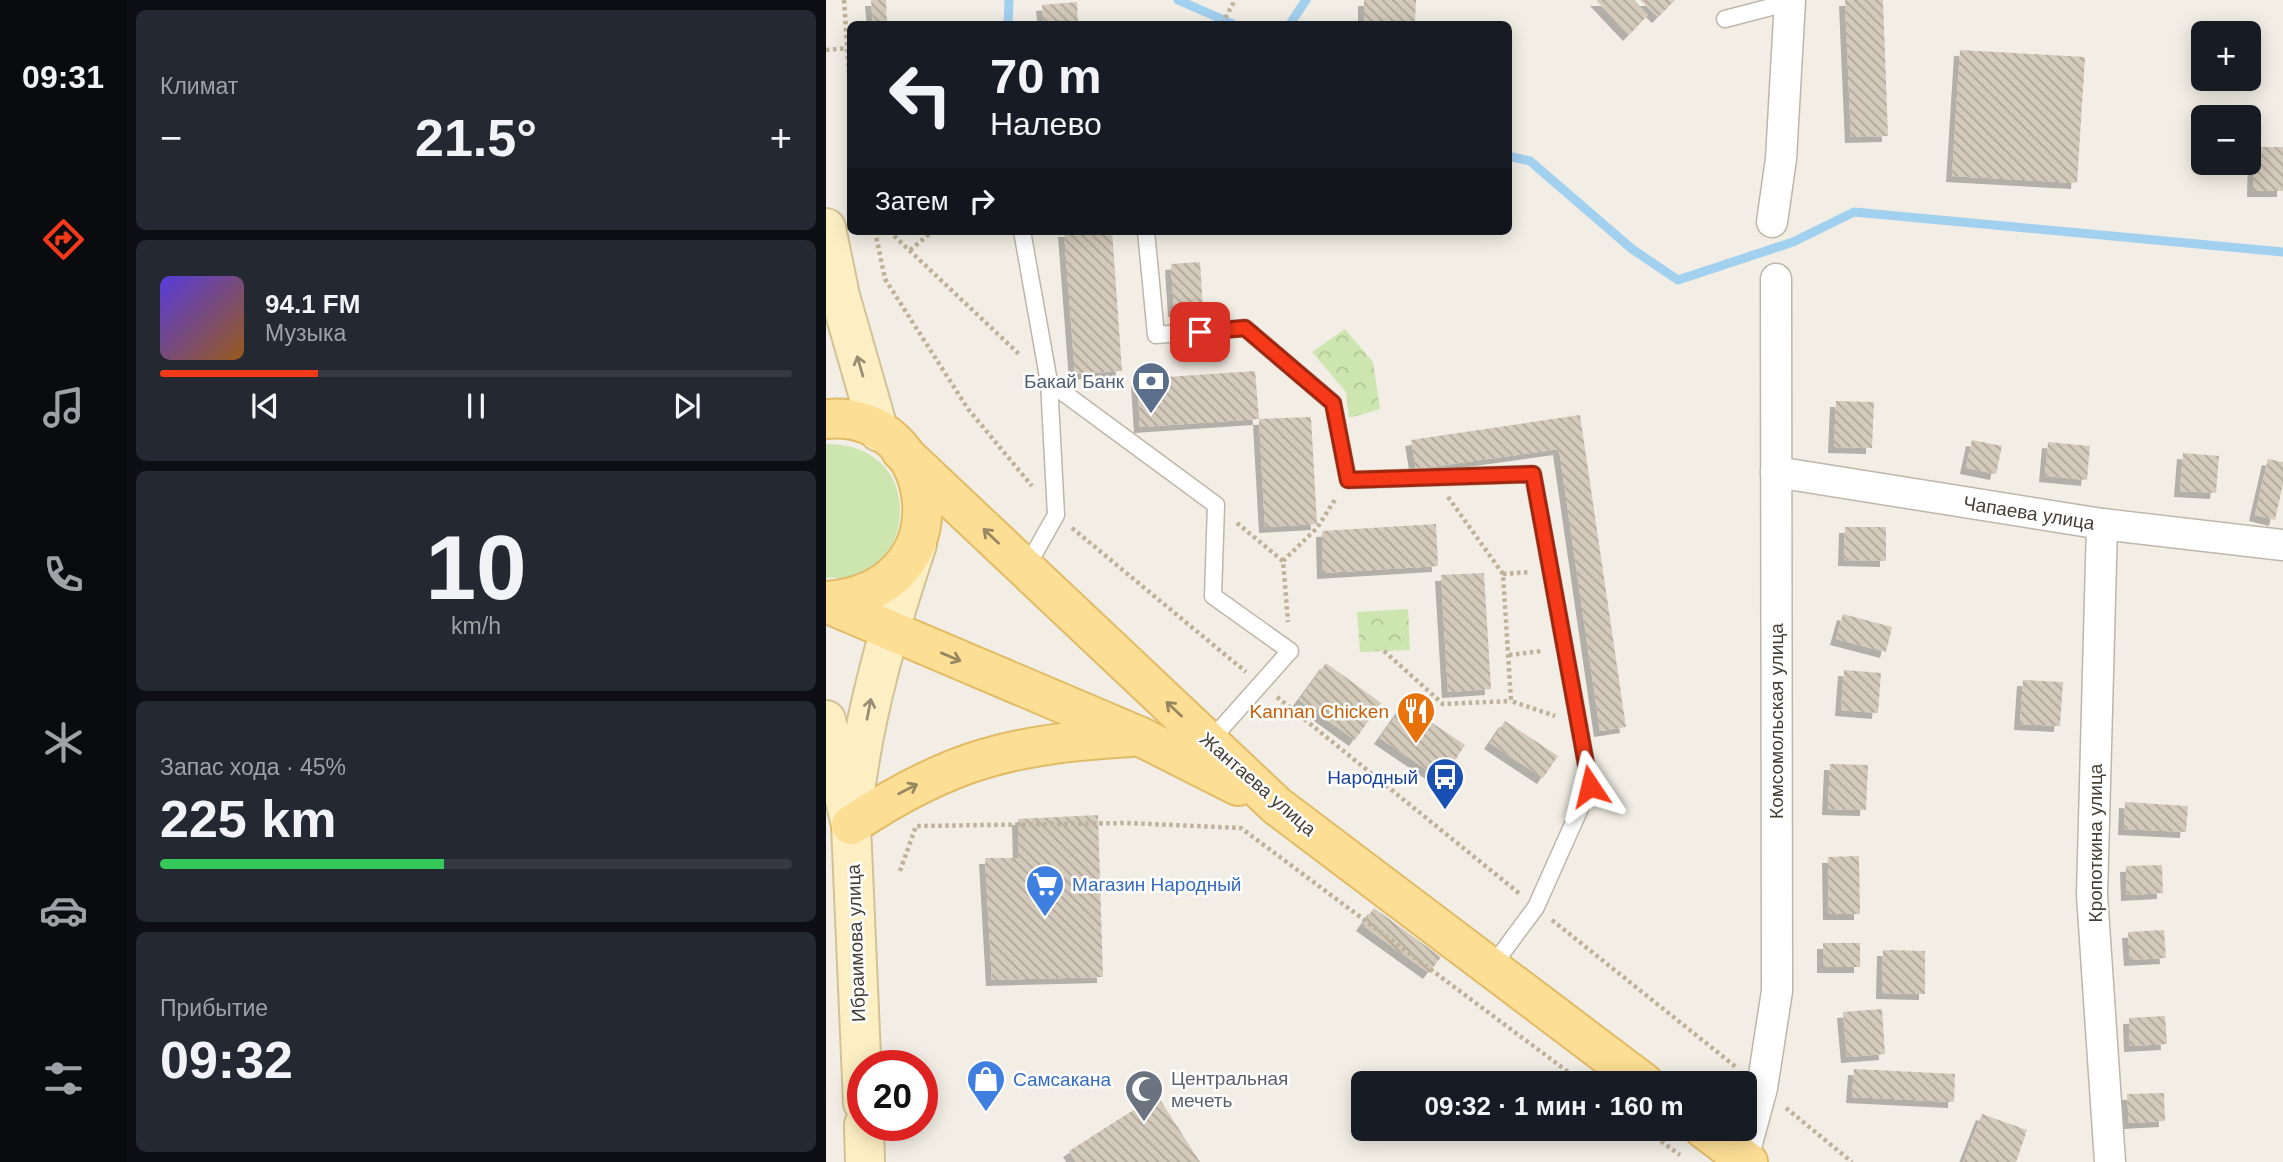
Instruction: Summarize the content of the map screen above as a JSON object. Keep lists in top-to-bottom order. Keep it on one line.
{"streets":{"main road":["Жантаева улица","Ибраимова улица"],"street":["Чапаева улица","Комсомольская улица","Кропоткина улица"]},"crossings":[["Чапаева улица","Комсомольская улица"],["Чапаева улица","Кропоткина улица"]],"places":{"bank":["Бакай Банк"],"restaurant":["Kannan Chicken"],"bus stop":["Народный"],"supermarket":["Магазин Народный"],"shop":["Самсакана"],"mosque":["Центральная мечеть"]},"page":{"tabs":"09:31","tile":["Климат",["10","km/h"],["Запас хода · 45%","225 km"],["Прибытие","09:32"]],"map_buttons":["+","−"],"turn":["70 m","Налево"],"heat":["−","21.5°","+"],"then":"Затем","song":["94.1 FM","Музыка"],"limit":"20","trip":"09:32 · 1 мин · 160 m"}}
